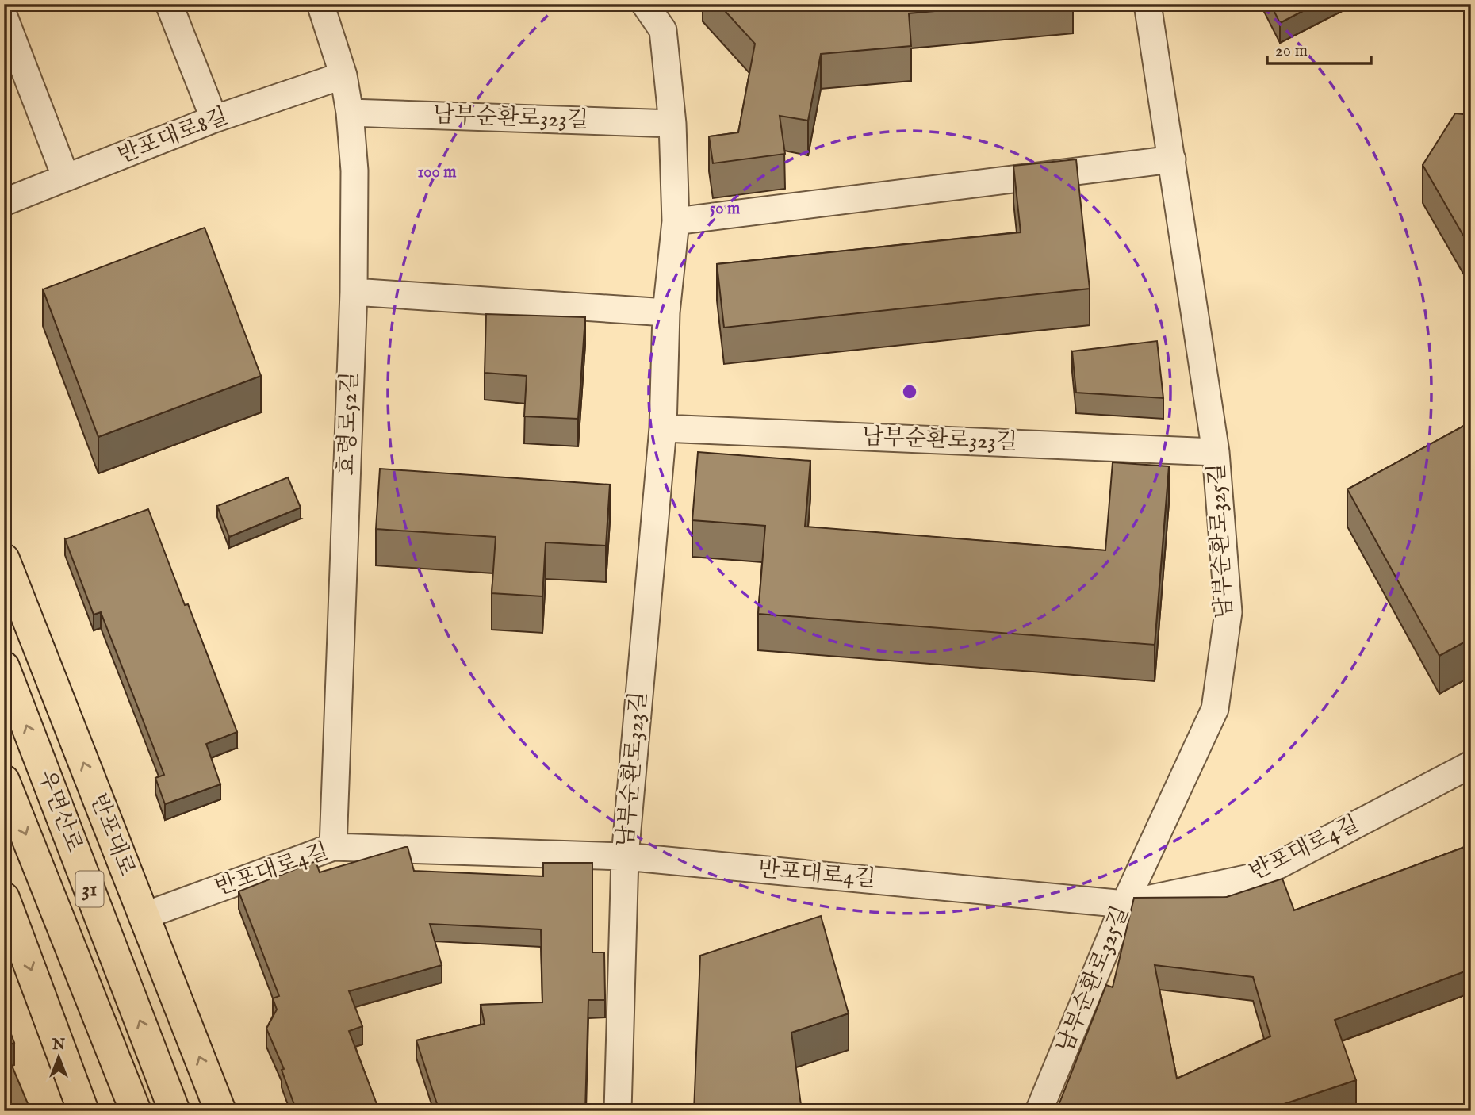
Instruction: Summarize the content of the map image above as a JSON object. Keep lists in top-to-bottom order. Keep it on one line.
{"streets":{"main road":["우면산로","반포대로","31"],"street":["남부순환로323길","반포대로8길","효령로52길","남부순환로325길","반포대로4길"]},"crossings":[["남부순환로323길","효령로52길"],["남부순환로323길","남부순환로325길"],["남부순환로323길","반포대로4길"],["반포대로8길","효령로52길"],["효령로52길","반포대로4길"],["남부순환로325길","반포대로4길"],["반포대로","반포대로4길"]],"scale_bar":"20 m","north":"top","rings":["100 m","50 m"]}
